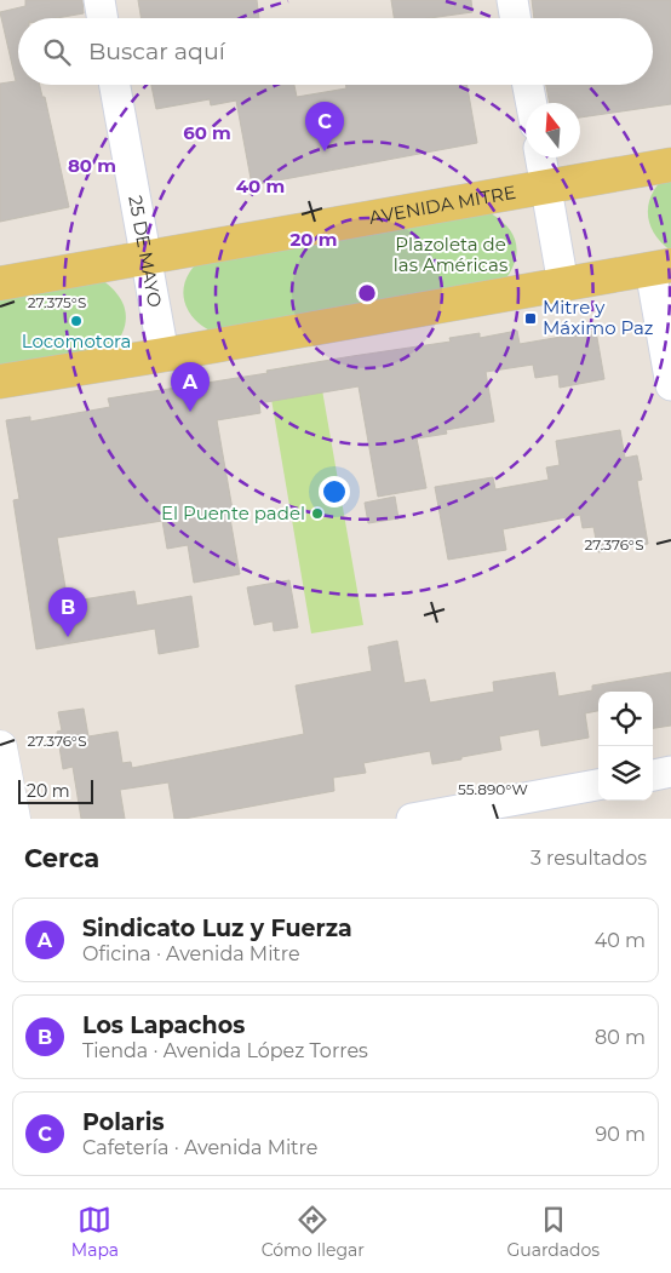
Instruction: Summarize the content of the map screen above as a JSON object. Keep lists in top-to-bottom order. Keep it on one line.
{"streets":{"main road":["AVENIDA MITRE"],"street":["25 DE MAYO"]},"crossings":[["AVENIDA MITRE","25 DE MAYO"]],"parks":["Plazoleta de las Américas"],"places":{"transit":["Mitre y Máximo Paz"],"other":["Locomotora","El Puente padel"]},"scale_bar":"20 m","north":"top","page":{"search":"Buscar aquí","pins":["C","A","B"],"scale":"20 m","heading":["Cerca","3 resultados"],"list":[{"mark":"A","name":"Sindicato Luz y Fuerza","note":"Oficina · Avenida Mitre","value":"40 m"},{"mark":"B","name":"Los Lapachos","note":"Tienda · Avenida López Torres","value":"80 m"},{"mark":"C","name":"Polaris","note":"Cafetería · Avenida Mitre","value":"90 m"}],"nav":["Mapa","Cómo llegar","Guardados"]},"coordinates":["27.375°S","27.376°S","55.890°W"],"rings":["60 m","80 m","40 m","20 m"]}
